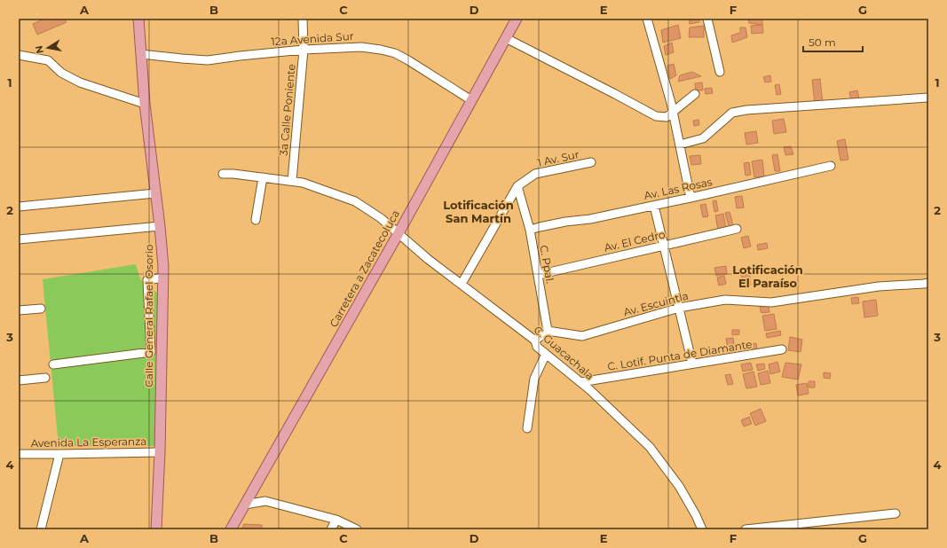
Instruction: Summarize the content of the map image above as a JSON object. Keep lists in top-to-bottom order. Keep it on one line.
{"streets":{"main road":["Carretera a Zacatecoluca","Calle General Rafael Osorio"],"street":["12a Avenida Sur","3a Calle Poniente","1 Av. Sur","Av. Las Rosas","Av. El Cedro","C. Ppal.","Av. Escuintla","C. Guacachala","C. Lotif. Punta de Diamante","Avenida La Esperanza"]},"crossings":[["12a Avenida Sur","3a Calle Poniente"],["12a Avenida Sur","Carretera a Zacatecoluca"],["12a Avenida Sur","Calle General Rafael Osorio"],["3a Calle Poniente","C. Guacachala"],["1 Av. Sur","C. Ppal."],["1 Av. Sur","C. Guacachala"],["Av. Las Rosas","C. Ppal."],["Av. El Cedro","C. Ppal."],["C. Ppal.","Av. Escuintla"],["Carretera a Zacatecoluca","C. Guacachala"],["Calle General Rafael Osorio","Avenida La Esperanza"],["C. Guacachala","C. Lotif. Punta de Diamante"]],"districts":["Lotificación San Martín","Lotificación El Paraíso"],"scale_bar":"50 m","north":"left","grid":{"columns":["A","B","C","D","E","F","G"],"rows":["1","2","3","4"]}}
